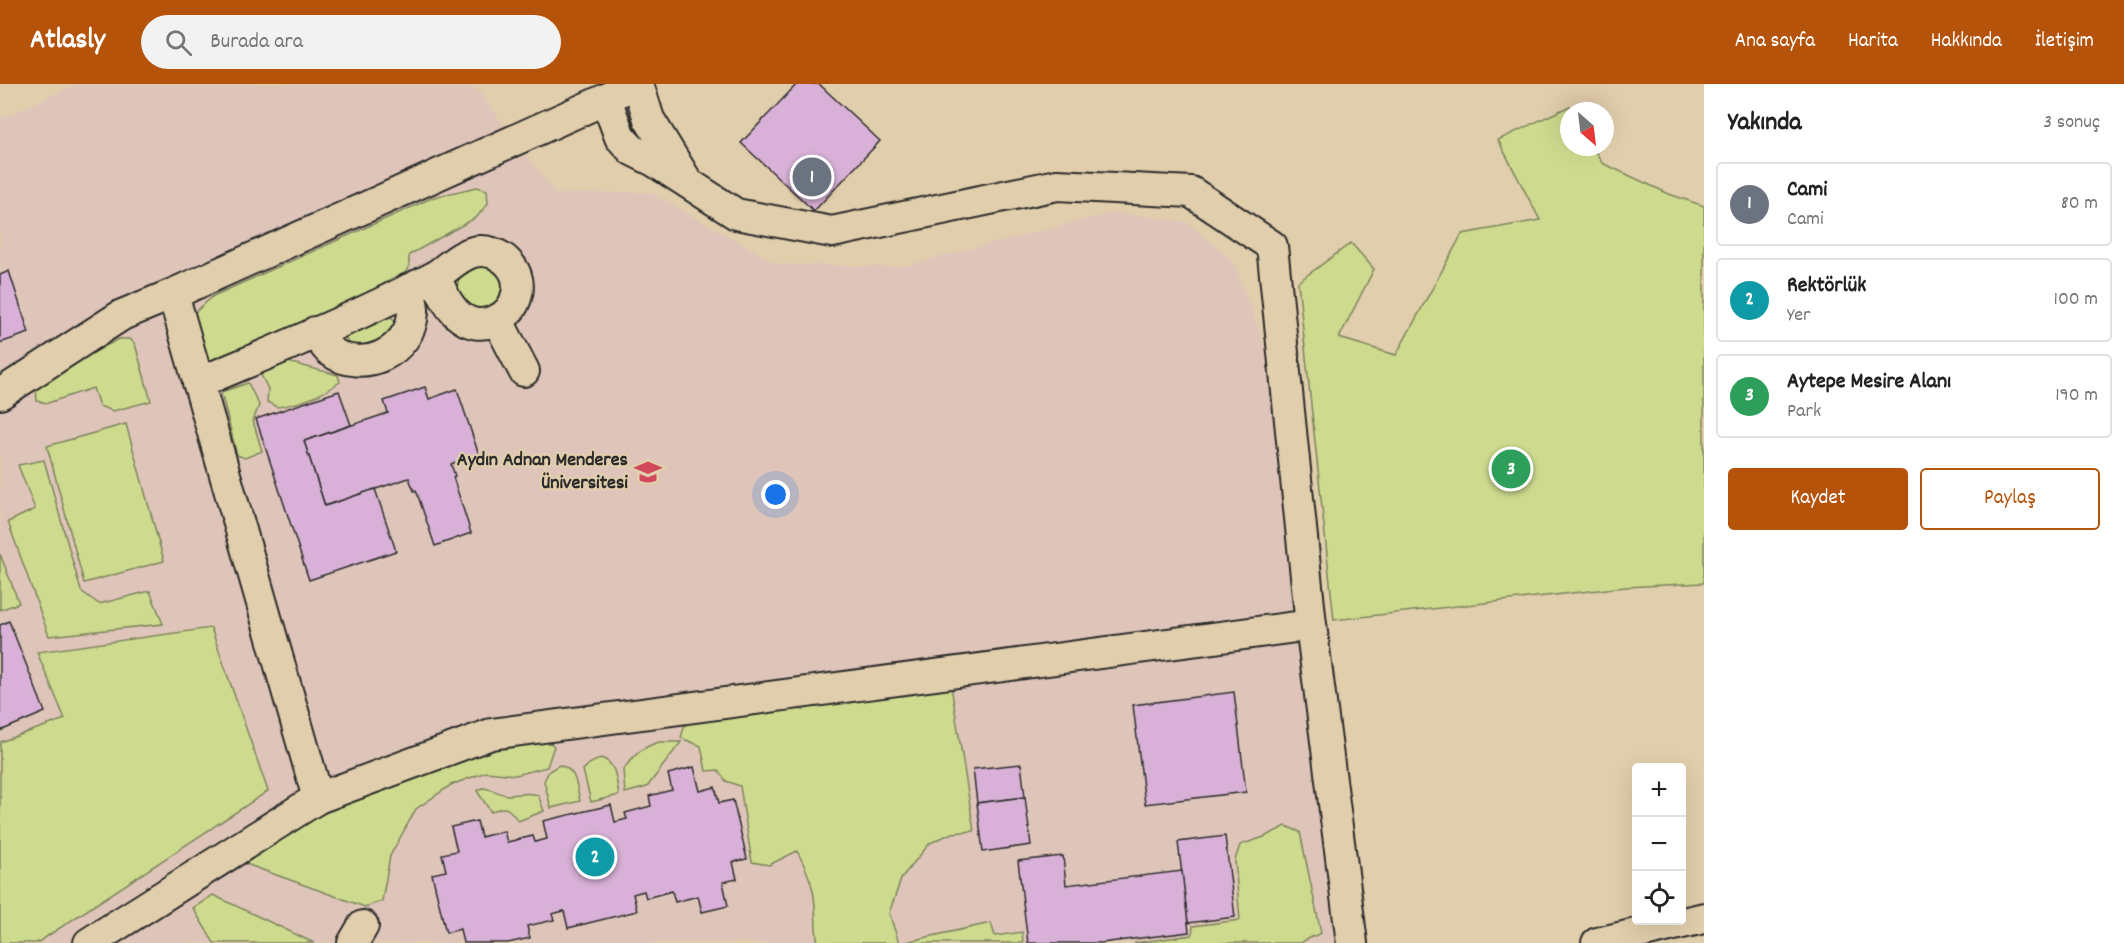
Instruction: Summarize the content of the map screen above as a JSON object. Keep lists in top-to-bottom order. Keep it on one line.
{"places":{"school or university":["Aydın Adnan Menderes Üniversitesi"]},"north":"bottom right","page":{"header":"Atlasly","search":"Burada ara","nav":["Ana sayfa","Harita","Hakkında","İletişim"],"heading":["Yakında","3 sonuç"],"pins":["1","3","2"],"list":[{"mark":"1","name":"Cami","note":"Cami","value":"80 m"},{"mark":"2","name":"Rektörlük","note":"Yer","value":"100 m"},{"mark":"3","name":"Aytepe Mesire Alanı","note":"Park","value":"190 m"}],"buttons":["Kaydet","Paylaş"],"map_buttons":["+","−"]}}
